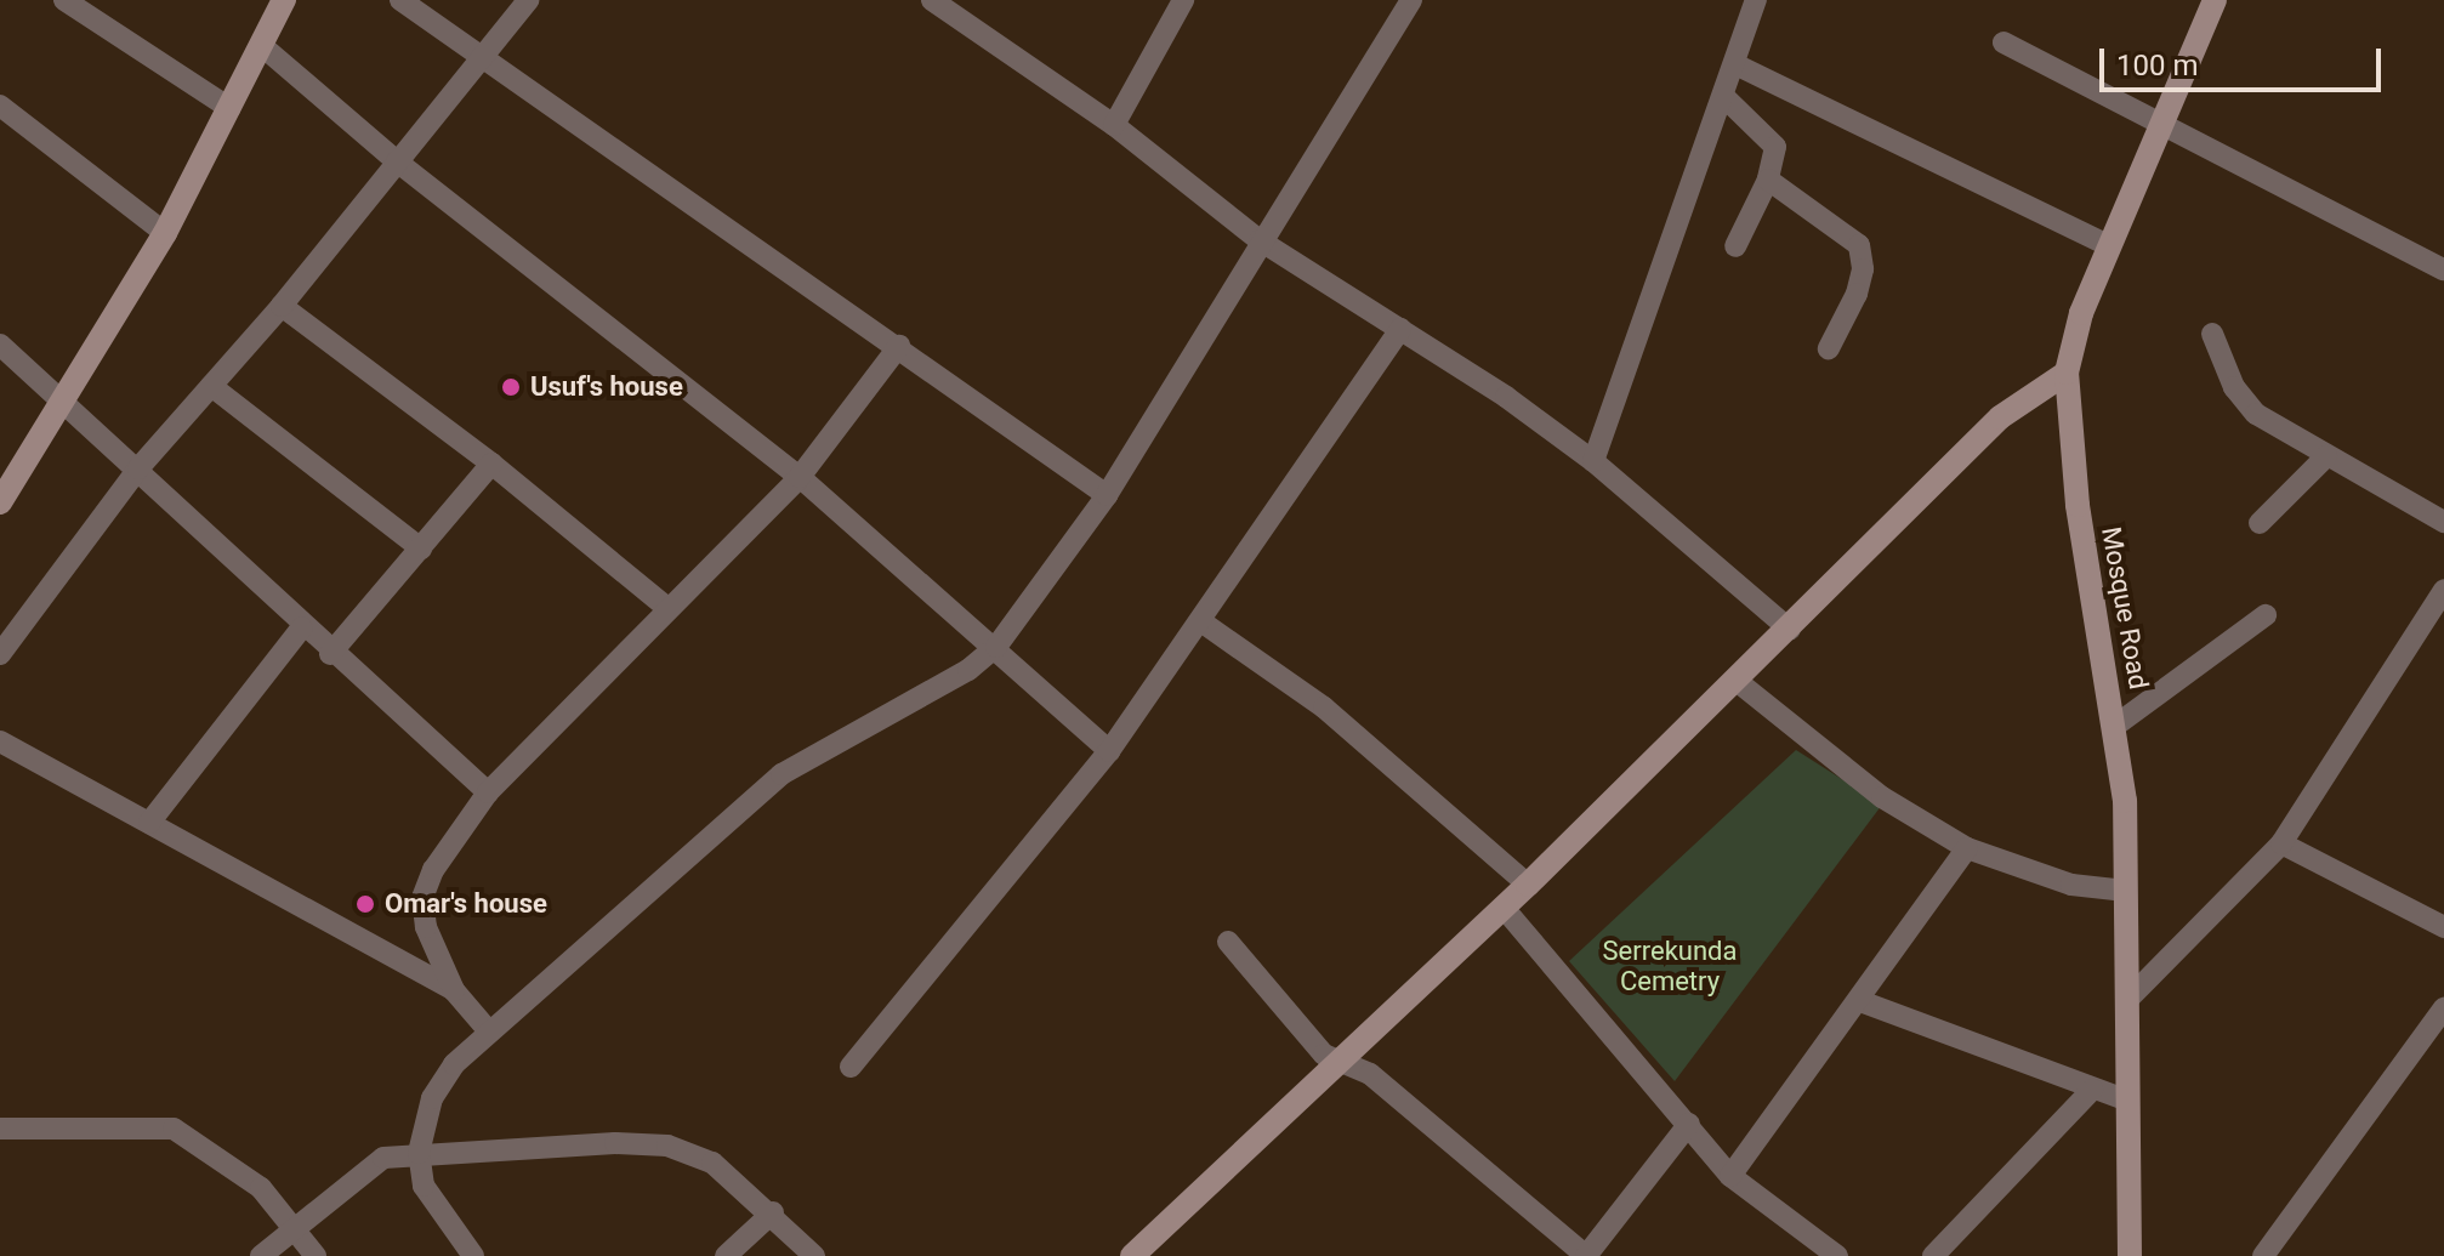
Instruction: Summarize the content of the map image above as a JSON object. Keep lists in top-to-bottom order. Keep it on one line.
{"streets":{"street":["Mosque Road"]},"parks":["Serrekunda Cemetry"],"places":["Usuf's house","Omar's house"],"scale_bar":"100 m"}
